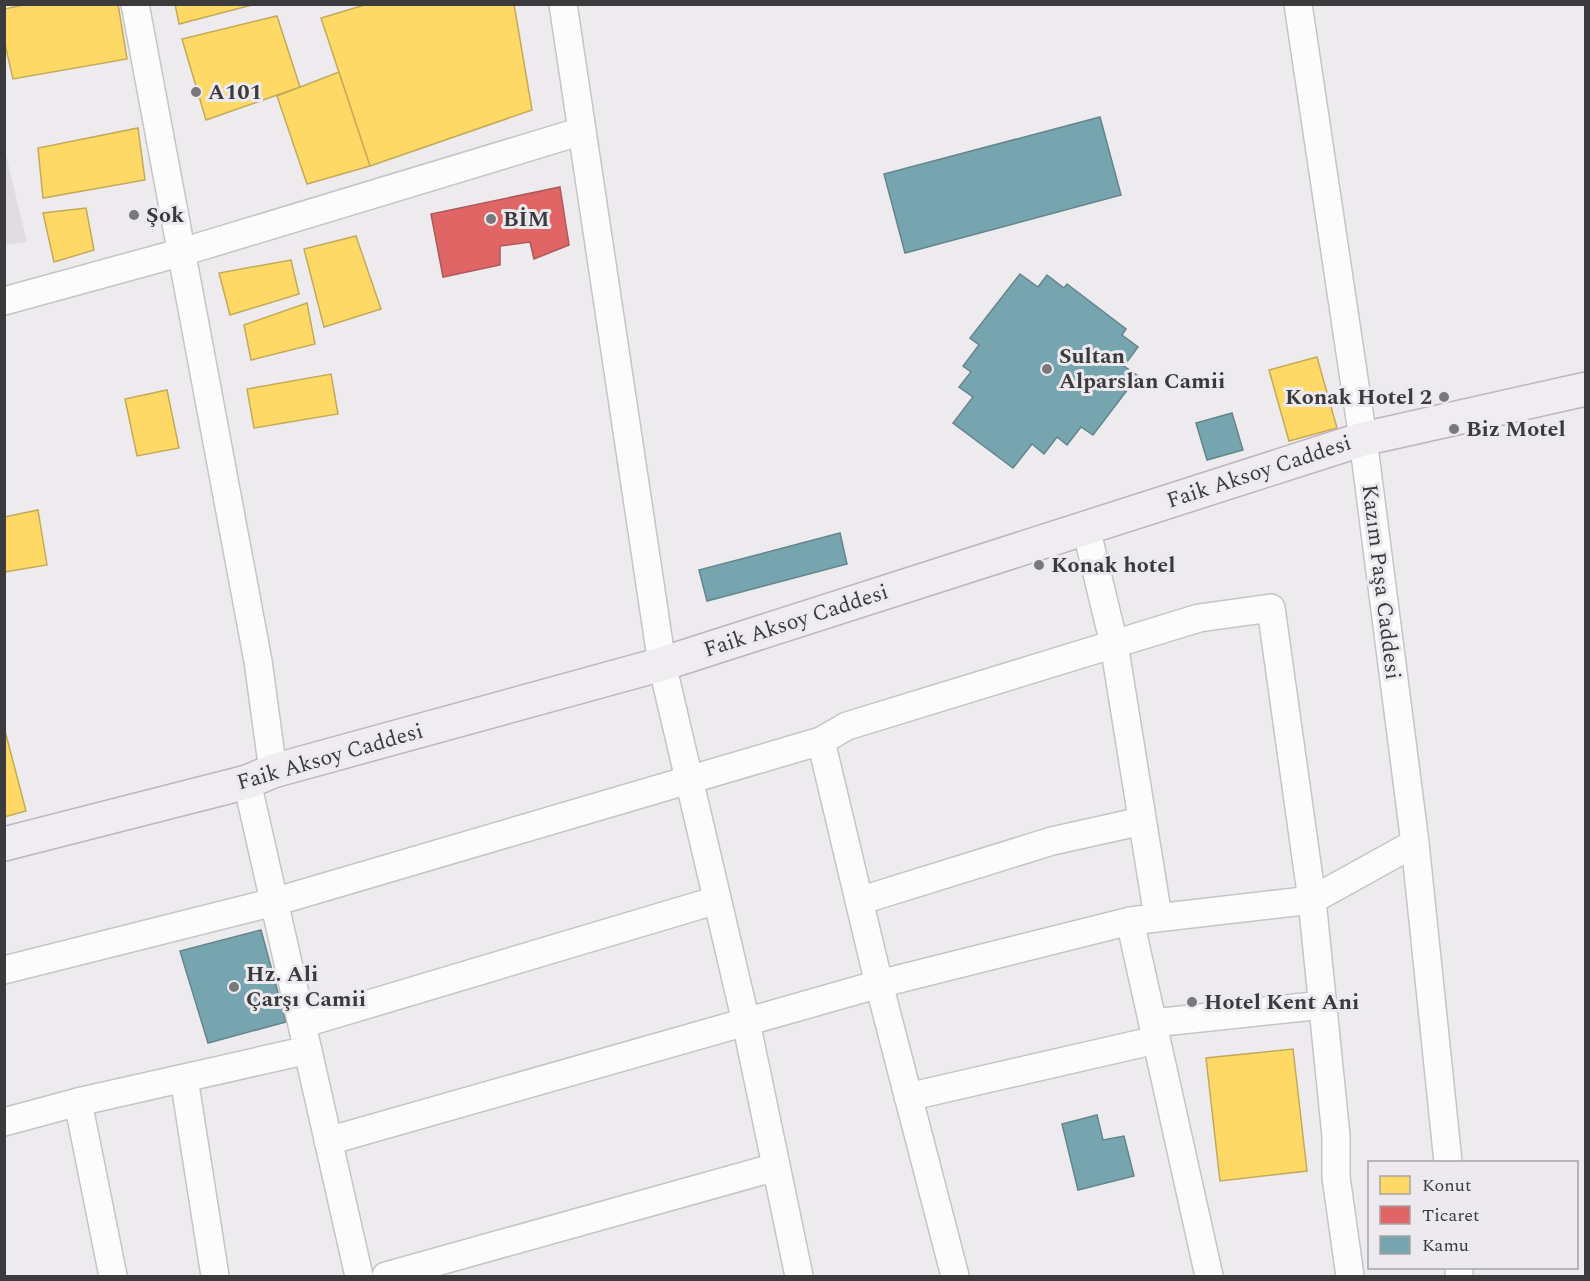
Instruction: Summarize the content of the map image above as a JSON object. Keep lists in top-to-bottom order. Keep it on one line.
{"streets":{"main road":["Faik Aksoy Caddesi"],"street":["Kazım Paşa Caddesi"]},"crossings":[["Faik Aksoy Caddesi","Kazım Paşa Caddesi"]],"places":["A101","Şok","BİM","Sultan Alparslan Camii","Konak Hotel 2","Biz Motel","Konak hotel","Hz. Ali Çarşı Camii","Hotel Kent Ani"],"legend":["Konut","Ticaret","Kamu"]}
